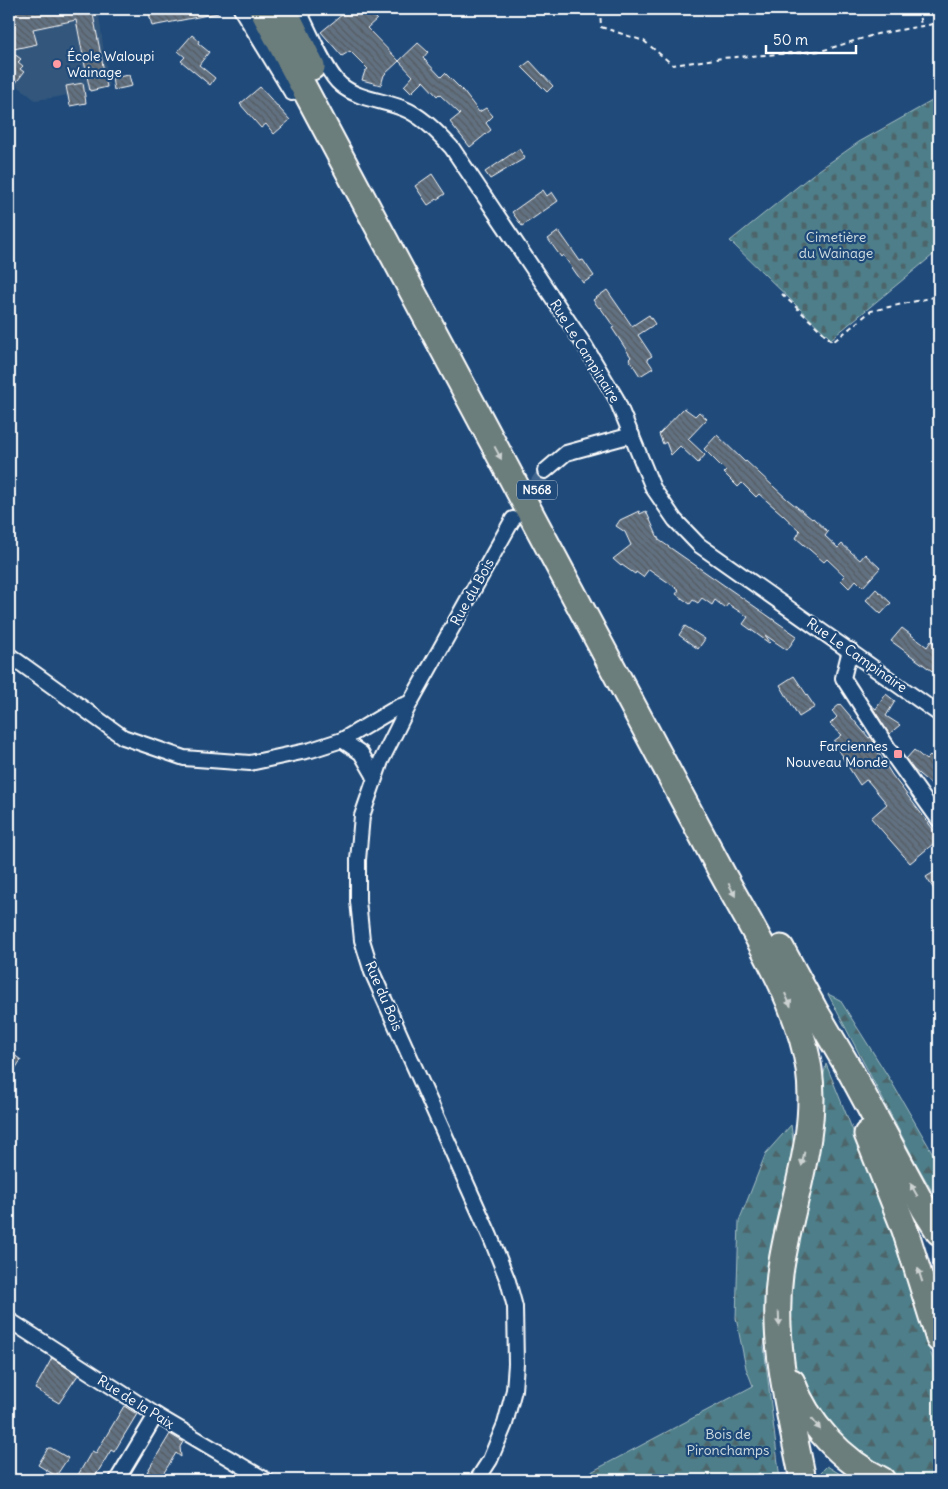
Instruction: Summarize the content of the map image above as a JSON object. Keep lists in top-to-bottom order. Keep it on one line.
{"streets":{"highway":["N568"],"street":["Rue Le Campinaire","Rue du Bois","Rue de la Paix"]},"parks":["Cimetière du Wainage","Bois de Pironchamps"],"places":{"other":["École Waloupi Wainage"],"transit":["Farciennes Nouveau Monde"]},"scale_bar":"50 m"}
